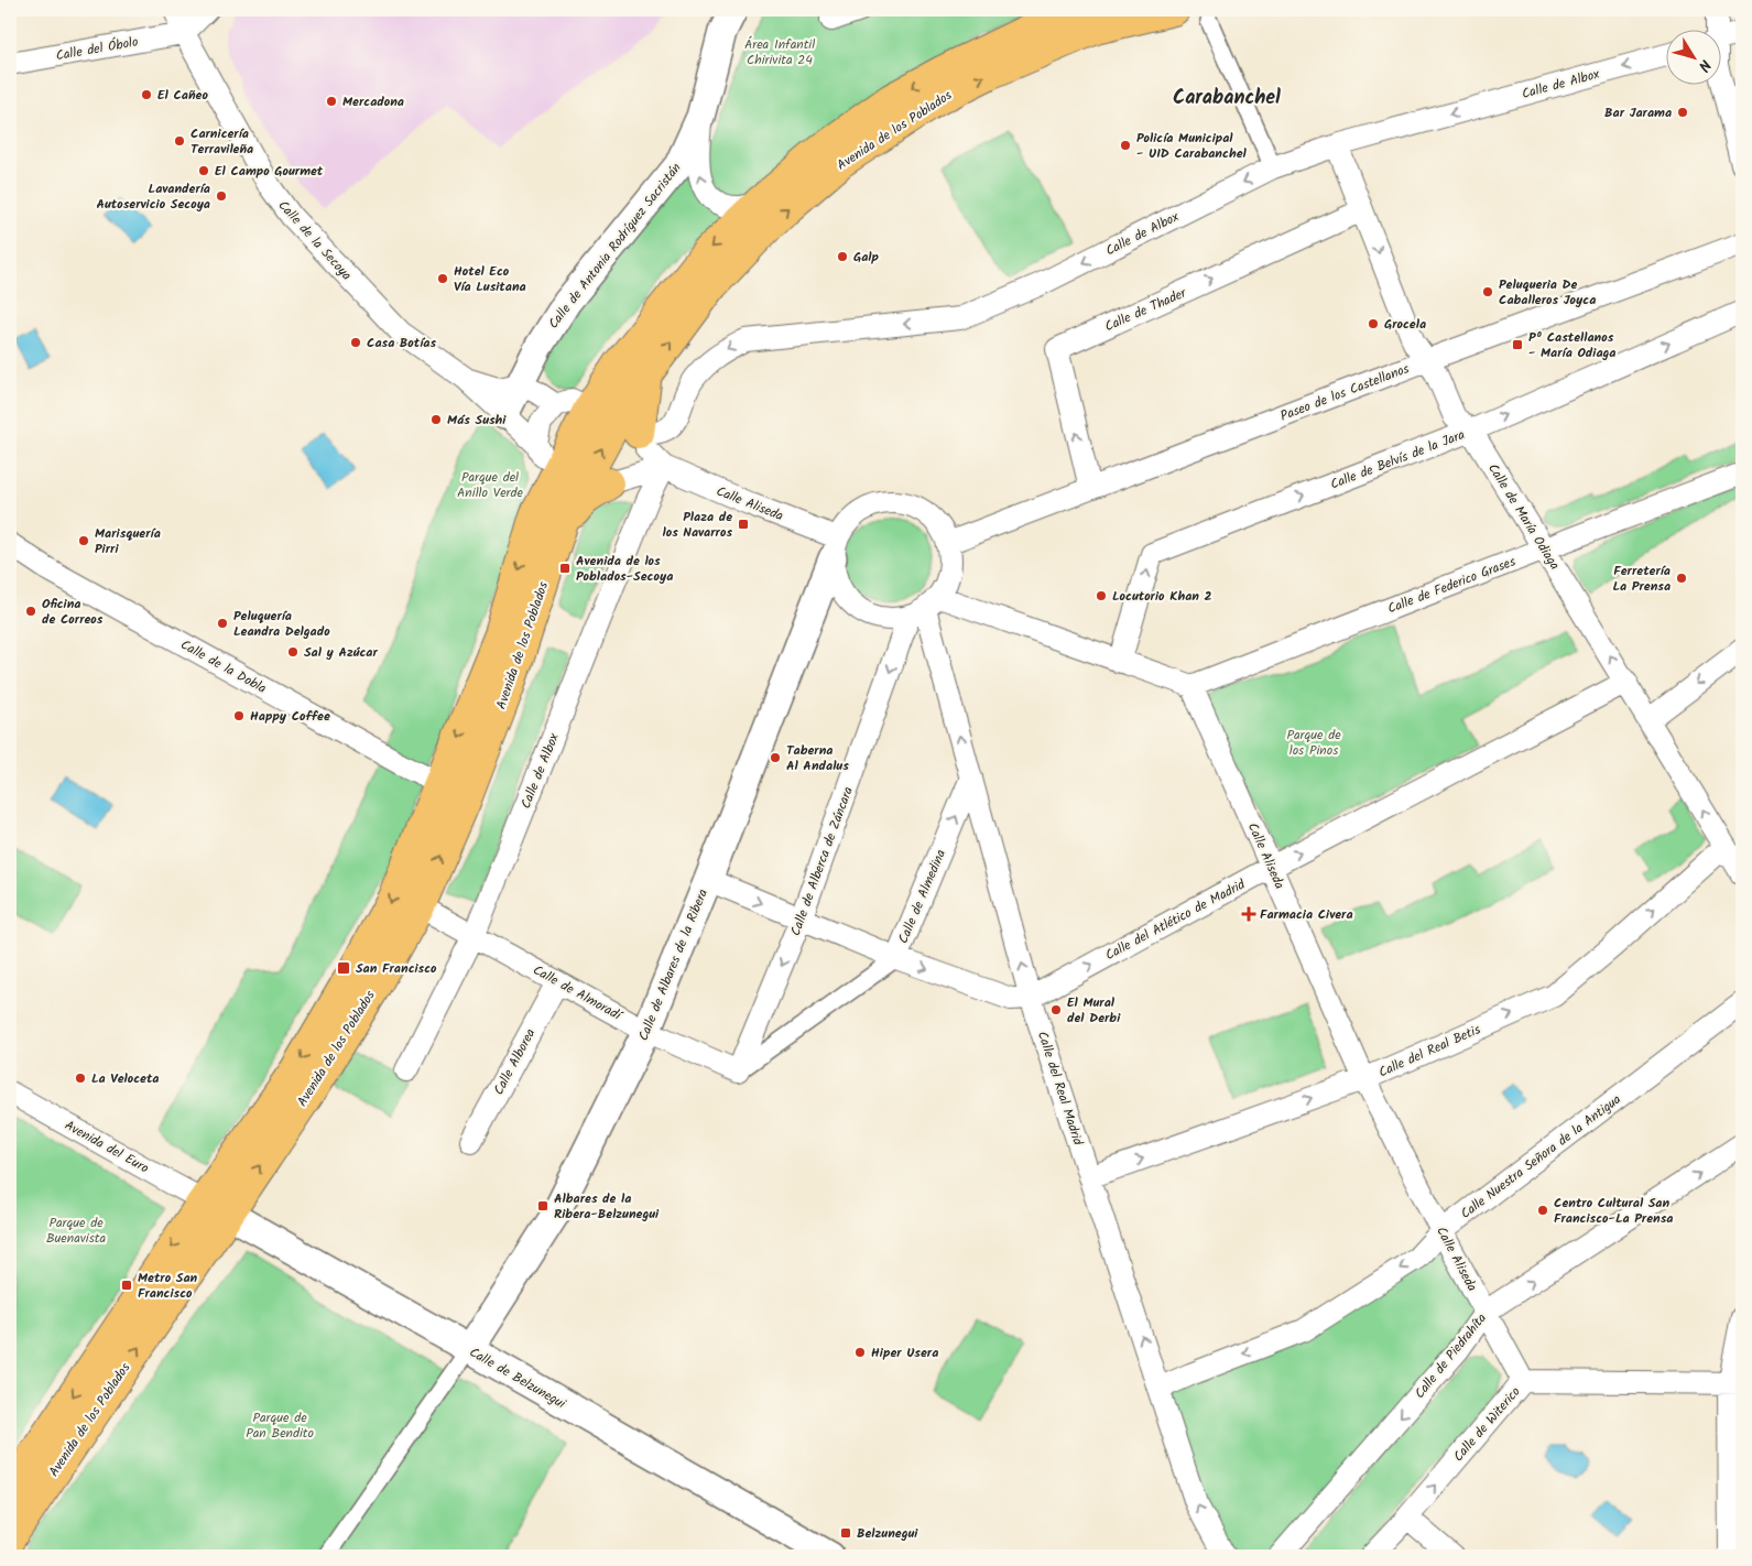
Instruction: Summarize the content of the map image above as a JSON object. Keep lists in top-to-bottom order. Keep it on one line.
{"streets":{"main road":["Avenida de los Poblados"],"street":["Calle del Óbolo","Calle de Albox","Calle de la Secoya","Calle de Antonia Rodríguez Sacristán","Calle de Thader","Paseo de los Castellanos","Calle de Belvís de la Jara","Calle Aliseda","Calle de María Odiaga","Calle de Federico Grases","Calle de la Dobla","Calle de Alberca de Záncara","Calle de Almedina","Calle del Atlético de Madrid","Calle de Albares de la Ribera","Calle de Almoradí","Calle del Real Betis","Calle Alborea","Calle del Real Madrid","Avenida del Euro","Calle Nuestra Señora de la Antigua","Calle de Piedrahíta","Calle de Belzunegui","Calle de Witerico"]},"crossings":[["Calle del Óbolo","Calle de la Secoya"],["Calle de Albox","Avenida de los Poblados"],["Calle de Albox","Calle Aliseda"],["Calle de Albox","Calle de María Odiaga"],["Calle de Albox","Calle de Almoradí"],["Avenida de los Poblados","Calle Aliseda"],["Avenida de los Poblados","Calle de la Dobla"],["Avenida de los Poblados","Calle de Almoradí"],["Avenida de los Poblados","Avenida del Euro"],["Avenida de los Poblados","Calle de Belzunegui"],["Calle de la Secoya","Calle de Antonia Rodríguez Sacristán"],["Calle de Thader","Paseo de los Castellanos"],["Calle de Thader","Calle de María Odiaga"],["Paseo de los Castellanos","Calle Aliseda"],["Paseo de los Castellanos","Calle de María Odiaga"],["Paseo de los Castellanos","Calle de Alberca de Záncara"],["Paseo de los Castellanos","Calle de Albares de la Ribera"],["Paseo de los Castellanos","Calle del Real Madrid"],["Calle de Belvís de la Jara","Calle de María Odiaga"],["Calle Aliseda","Calle de Federico Grases"],["Calle Aliseda","Calle de Alberca de Záncara"],["Calle Aliseda","Calle del Atlético de Madrid"],["Calle Aliseda","Calle de Albares de la Ribera"],["Calle Aliseda","Calle del Real Betis"],["Calle Aliseda","Calle del Real Madrid"],["Calle Aliseda","Calle Nuestra Señora de la Antigua"],["Calle Aliseda","Calle de Piedrahíta"],["Calle Aliseda","Calle de Witerico"],["Calle de María Odiaga","Calle de Federico Grases"],["Calle de María Odiaga","Calle del Atlético de Madrid"],["Calle de María Odiaga","Calle del Real Betis"],["Calle de Alberca de Záncara","Calle de Almedina"],["Calle de Alberca de Záncara","Calle de Albares de la Ribera"],["Calle de Alberca de Záncara","Calle de Almoradí"],["Calle de Alberca de Záncara","Calle del Real Madrid"],["Calle de Almedina","Calle de Almoradí"],["Calle de Almedina","Calle del Real Madrid"],["Calle del Atlético de Madrid","Calle del Real Madrid"],["Calle de Albares de la Ribera","Calle de Almoradí"],["Calle de Albares de la Ribera","Calle del Real Madrid"],["Calle de Albares de la Ribera","Calle de Belzunegui"],["Calle de Almoradí","Calle Alborea"],["Calle del Real Betis","Calle del Real Madrid"],["Calle del Real Madrid","Calle Nuestra Señora de la Antigua"],["Avenida del Euro","Calle de Belzunegui"]],"one_way":["Calle de Albox","Calle de Thader","Calle de Belvís de la Jara","Calle de Alberca de Záncara","Calle de Almedina","Calle del Atlético de Madrid","Calle del Real Betis","Calle del Real Madrid","Calle Nuestra Señora de la Antigua","Calle de Witerico"],"districts":["Carabanchel"],"parks":["Área Infantil Chirivita 24","Parque del Anillo Verde","Parque de los Pinos","Parque de Buenavista","Parque de Pan Bendito"],"places":{"other":["El Cañeo","Mercadona","Bar Jarama","Carnicería Terravileña","Policía Municipal - UID Carabanchel","El Campo Gourmet","Lavandería Autoservicio Secoya","Galp","Hotel Eco Vía Lusitana","Peluqueria De Caballeros Joyca","Grocela","Casa Botías","Más Sushi","Marisquería Pirri","Ferretería La Prensa","Locutorio Khan 2","Oficina de Correos","Peluquería Leandra Delgado","Sal y Azúcar","Happy Coffee","Taberna Al Andalus","El Mural del Derbi","La Veloceta","Centro Cultural San Francisco-La Prensa","Hiper Usera"],"transit":["Pº Castellanos - María Odiaga","Plaza de los Navarros","Avenida de los Poblados-Secoya","San Francisco","Albares de la Ribera-Belzunegui","Metro San Francisco","Belzunegui"],"health":["Farmacia Civera"]},"north":"bottom right"}
